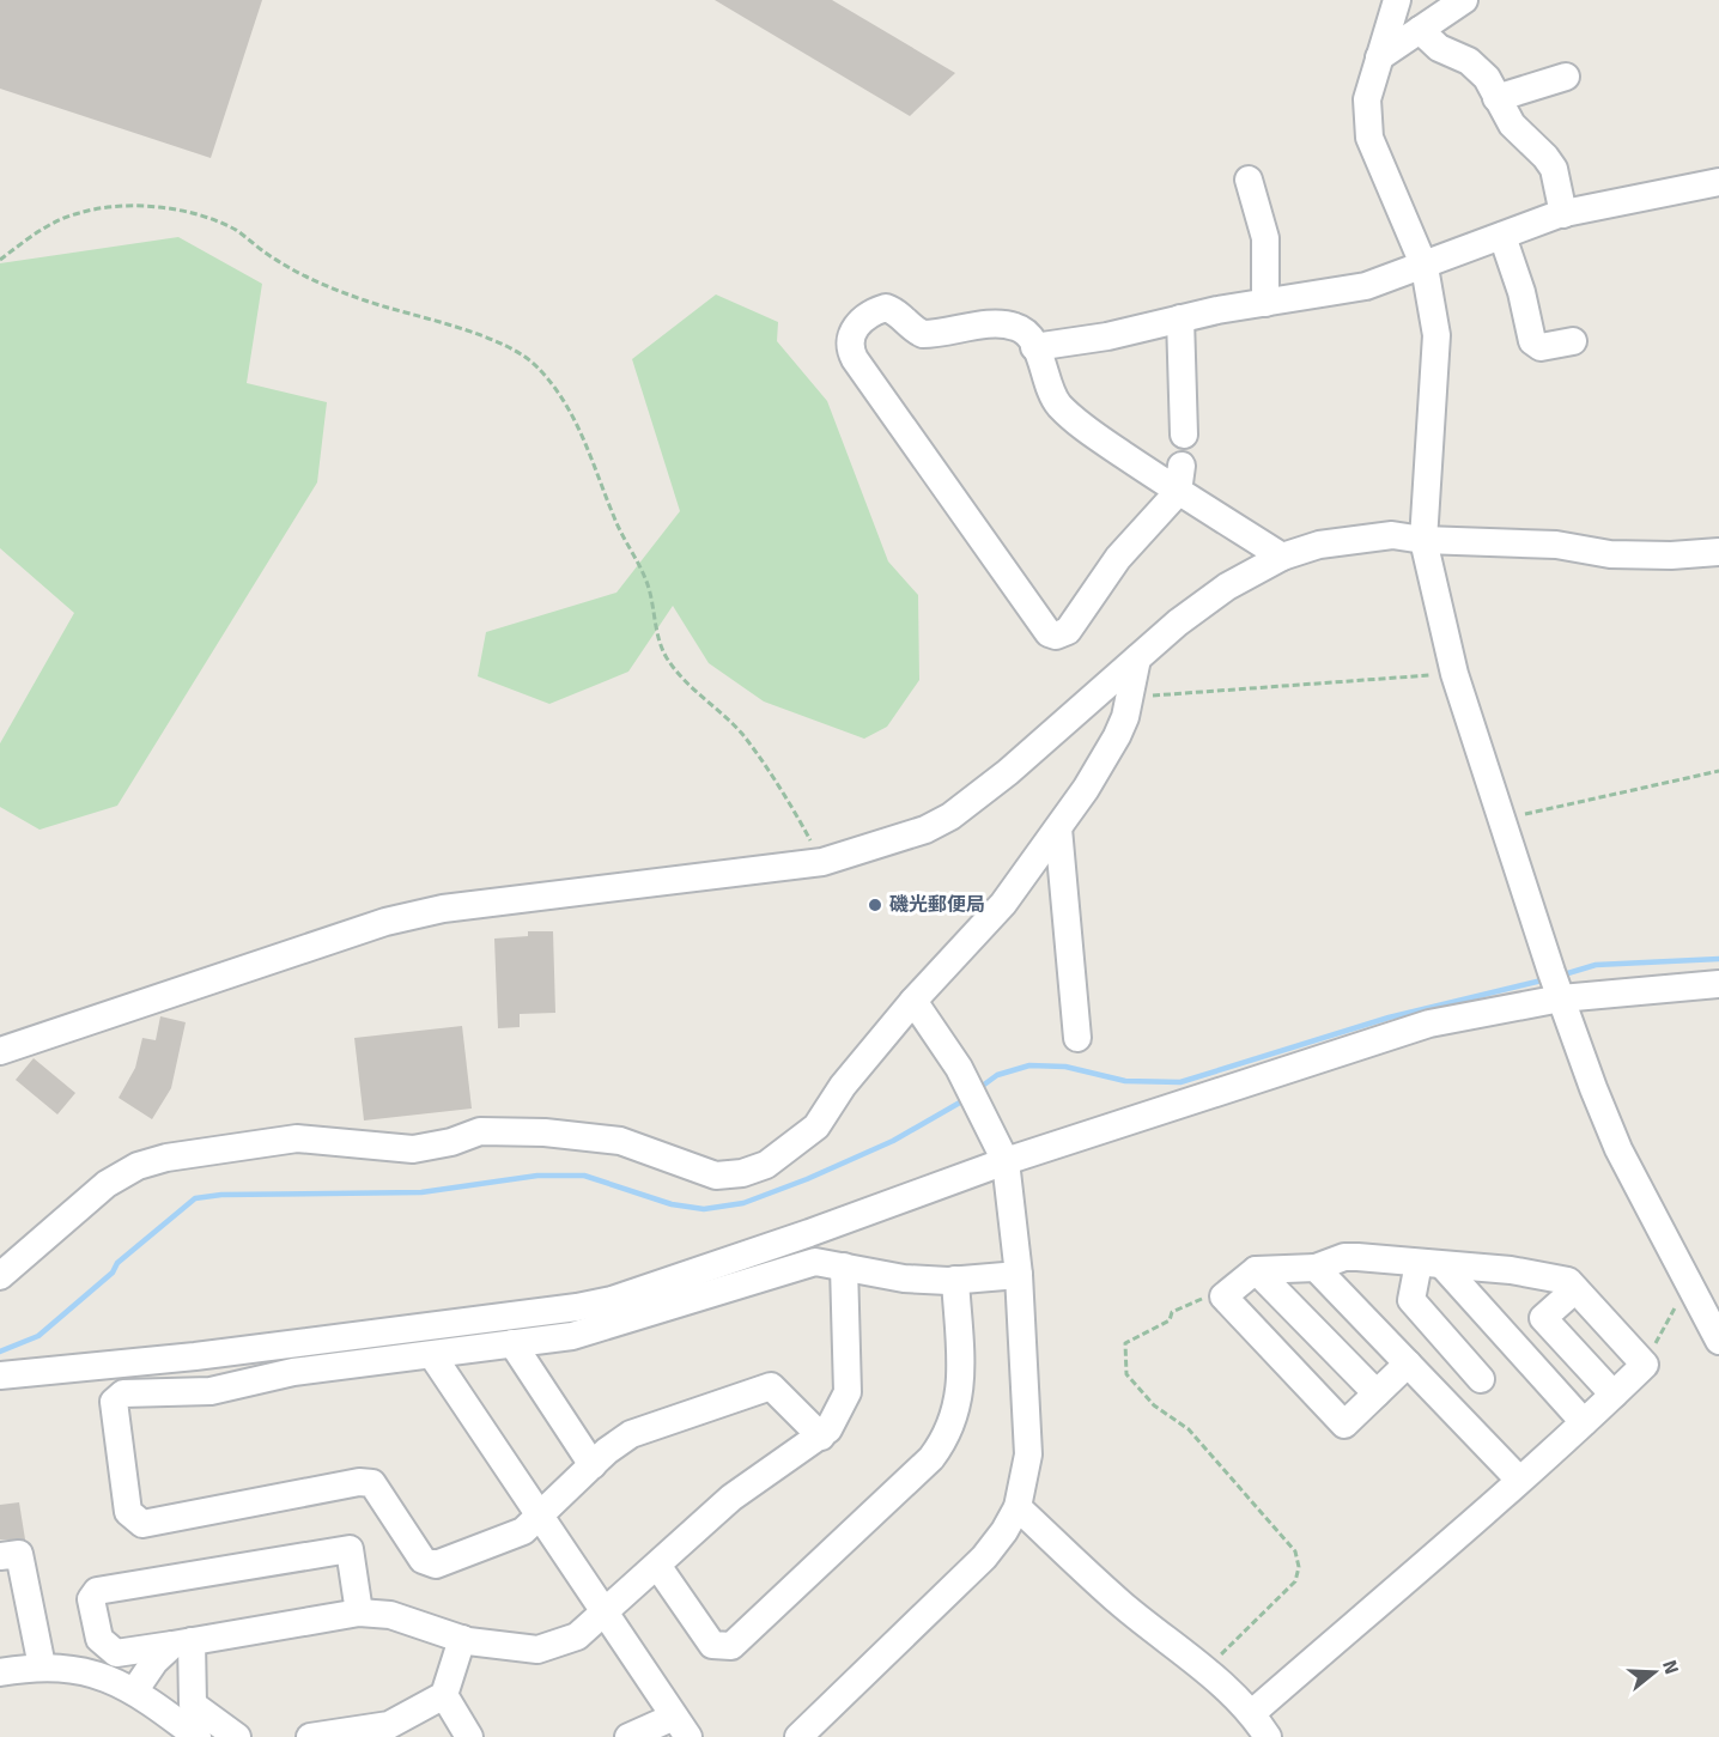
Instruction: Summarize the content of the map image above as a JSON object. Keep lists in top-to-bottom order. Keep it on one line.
{"places":["磯光郵便局"],"north":"right"}
